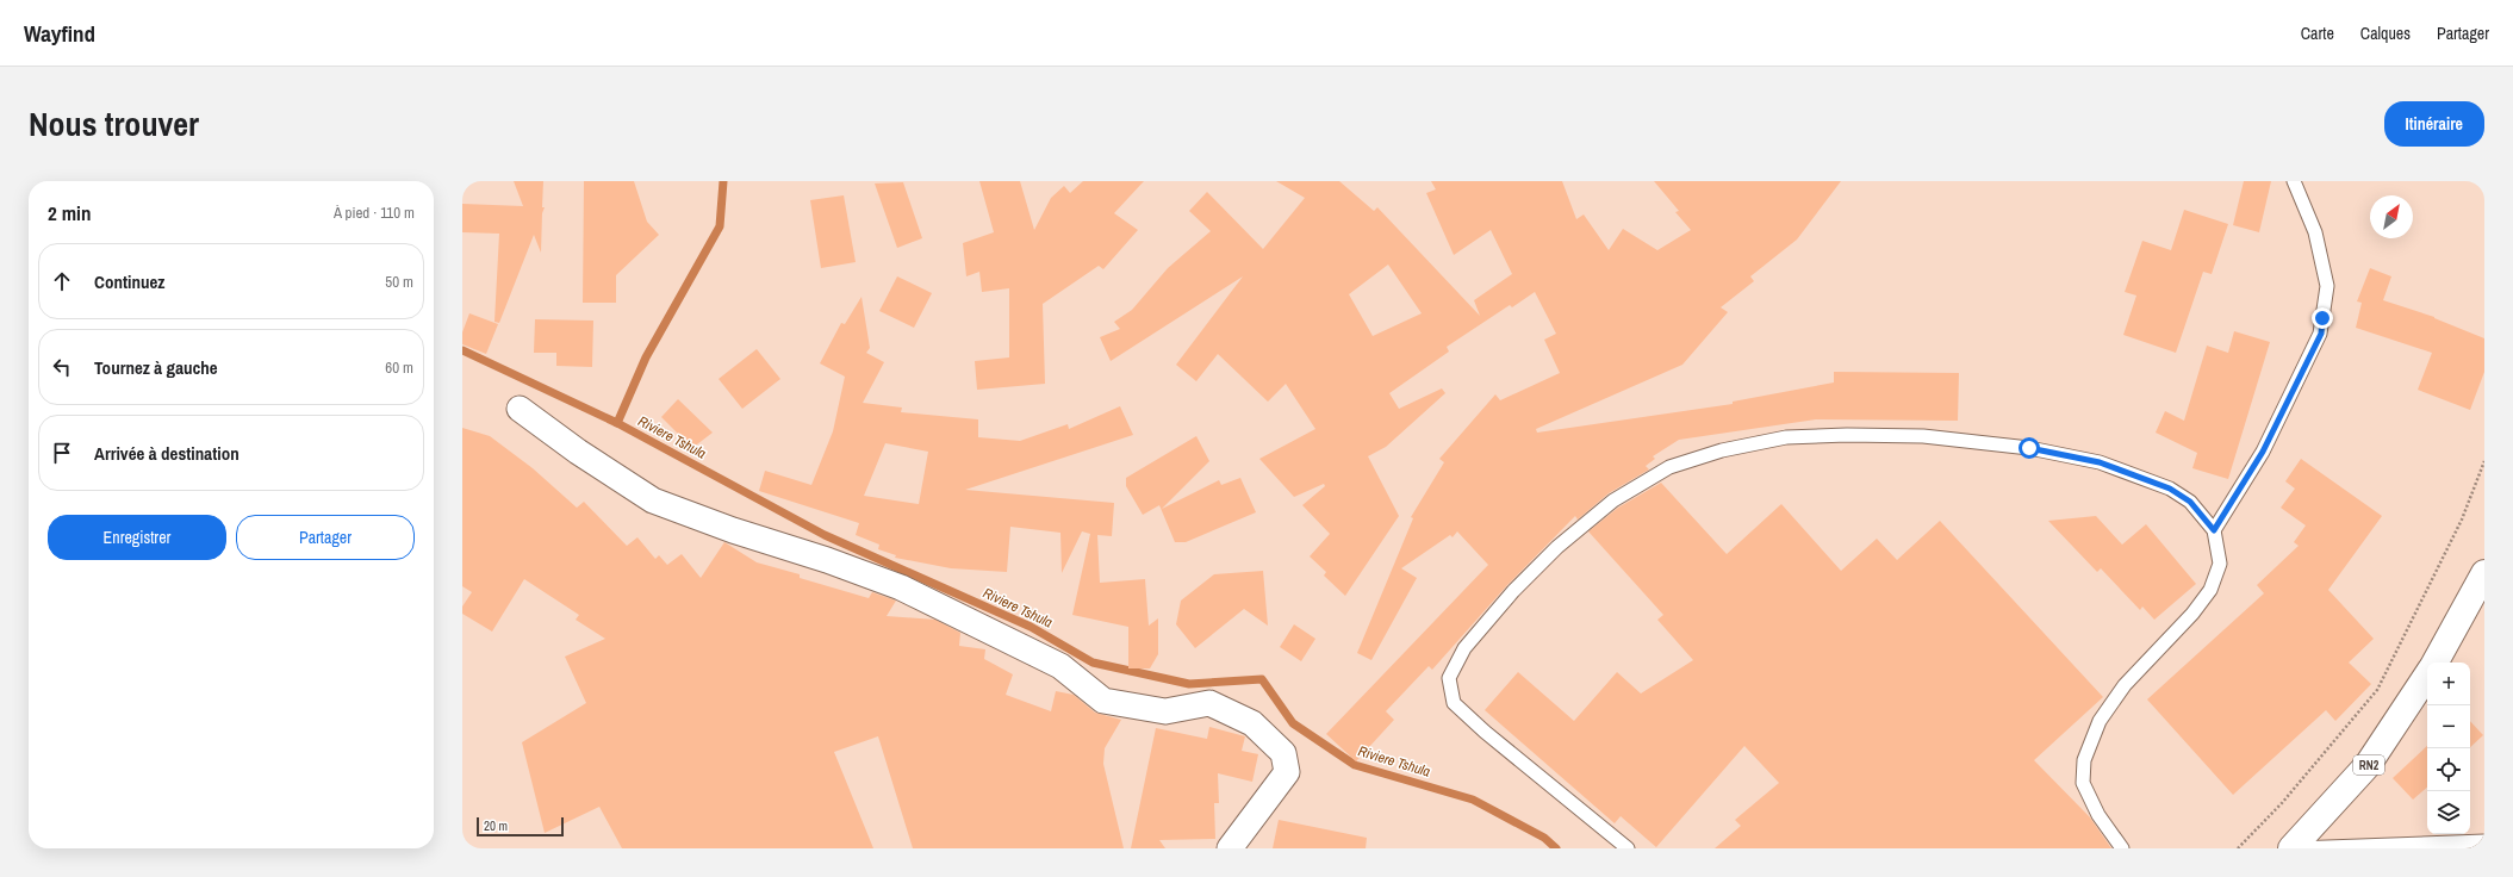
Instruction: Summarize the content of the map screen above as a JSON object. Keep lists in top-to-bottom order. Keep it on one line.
{"streets":{"highway":["RN2"]},"water":["Riviere Tshula"],"scale_bar":"20 m","north":"top right","page":{"header":"Wayfind","nav":["Carte","Calques","Partager"],"title":"Nous trouver","buttons":["Itinéraire",["Enregistrer","Partager"]],"heading":["2 min","À pied · 110 m"],"list":[["Continuez","50 m"],["Tournez à gauche","60 m"],"Arrivée à destination"],"map_buttons":["+","−"],"scale":"20 m"}}
